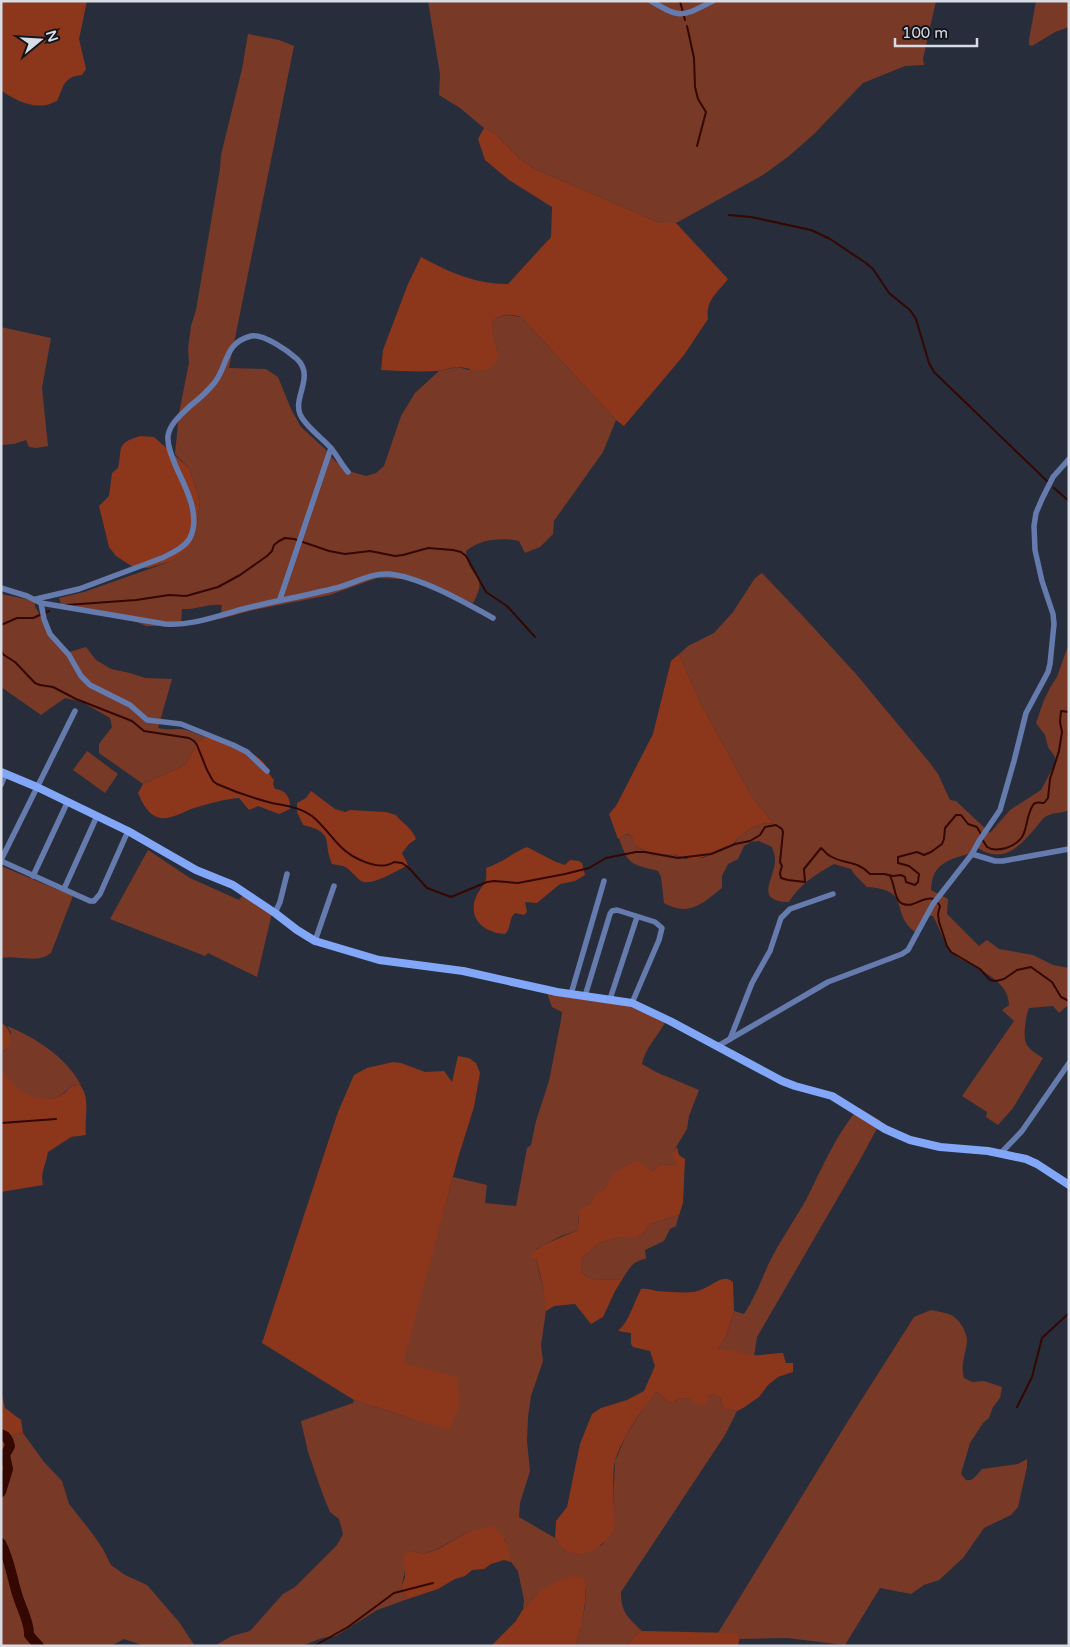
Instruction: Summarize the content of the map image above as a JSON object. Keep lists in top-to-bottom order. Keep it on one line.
{"scale_bar":"100 m","north":"right"}
